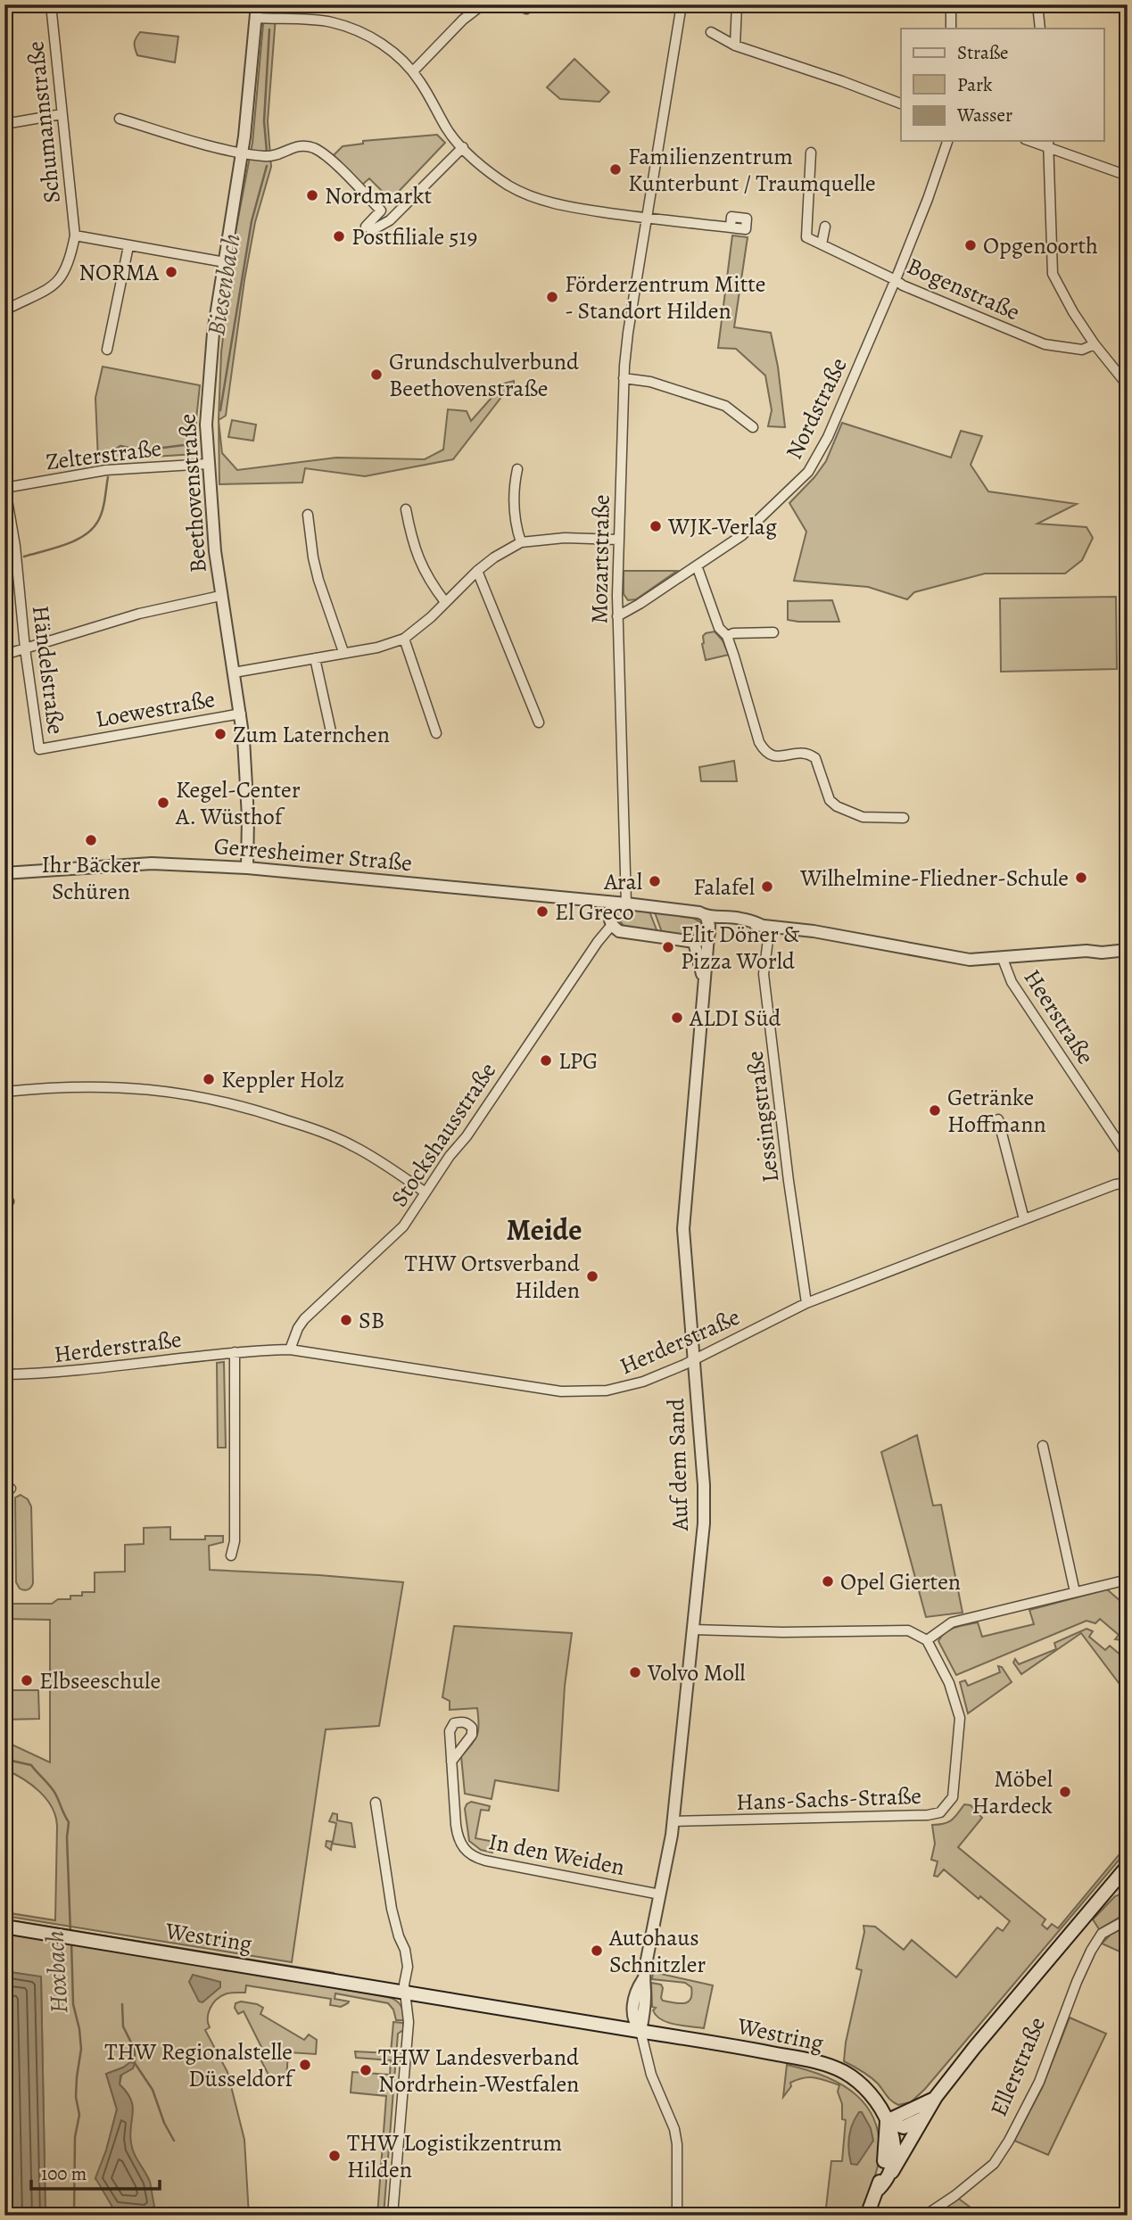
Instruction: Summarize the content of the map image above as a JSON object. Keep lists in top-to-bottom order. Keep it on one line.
{"streets":{"main road":["Westring","Ellerstraße"],"street":["Schumannstraße","Bogenstraße","Nordstraße","Zelterstraße","Beethovenstraße","Mozartstraße","Händelstraße","Loewestraße","Gerresheimer Straße","Heerstraße","Lessingstraße","Stockshausstraße","Herderstraße","Auf dem Sand","Hans-Sachs-Straße","In den Weiden"]},"crossings":[["Bogenstraße","Nordstraße"],["Nordstraße","Mozartstraße"],["Zelterstraße","Beethovenstraße"],["Zelterstraße","Händelstraße"],["Beethovenstraße","Loewestraße"],["Beethovenstraße","Gerresheimer Straße"],["Mozartstraße","Gerresheimer Straße"],["Händelstraße","Loewestraße"],["Gerresheimer Straße","Heerstraße"],["Gerresheimer Straße","Lessingstraße"],["Gerresheimer Straße","Stockshausstraße"],["Gerresheimer Straße","Auf dem Sand"],["Lessingstraße","Herderstraße"],["Stockshausstraße","Herderstraße"],["Herderstraße","Auf dem Sand"],["Auf dem Sand","Hans-Sachs-Straße"],["Auf dem Sand","In den Weiden"],["Auf dem Sand","Westring"],["Westring","Ellerstraße"]],"districts":["Meide"],"water":["Biesenbach","Hoxbach"],"places":["Familienzentrum Kunterbunt / Traumquelle","Nordmarkt","Postfiliale 519","Opgenoorth","NORMA","Förderzentrum Mitte - Standort Hilden","Grundschulverbund Beethovenstraße","WJK-Verlag","Zum Laternchen","Kegel-Center A. Wüsthof","Ihr Bäcker Schüren","Wilhelmine-Fliedner-Schule","Aral","Falafel","El Greco","Elit Döner & Pizza World","ALDI Süd","LPG","Keppler Holz","Getränke Hoffmann","THW Ortsverband Hilden","SB","Opel Gierten","Volvo Moll","Elbseeschule","Möbel Hardeck","Autohaus Schnitzler","THW Regionalstelle Düsseldorf","THW Landesverband Nordrhein-Westfalen","THW Logistikzentrum Hilden"],"legend":["Straße","Park","Wasser"],"scale_bar":"100 m"}
